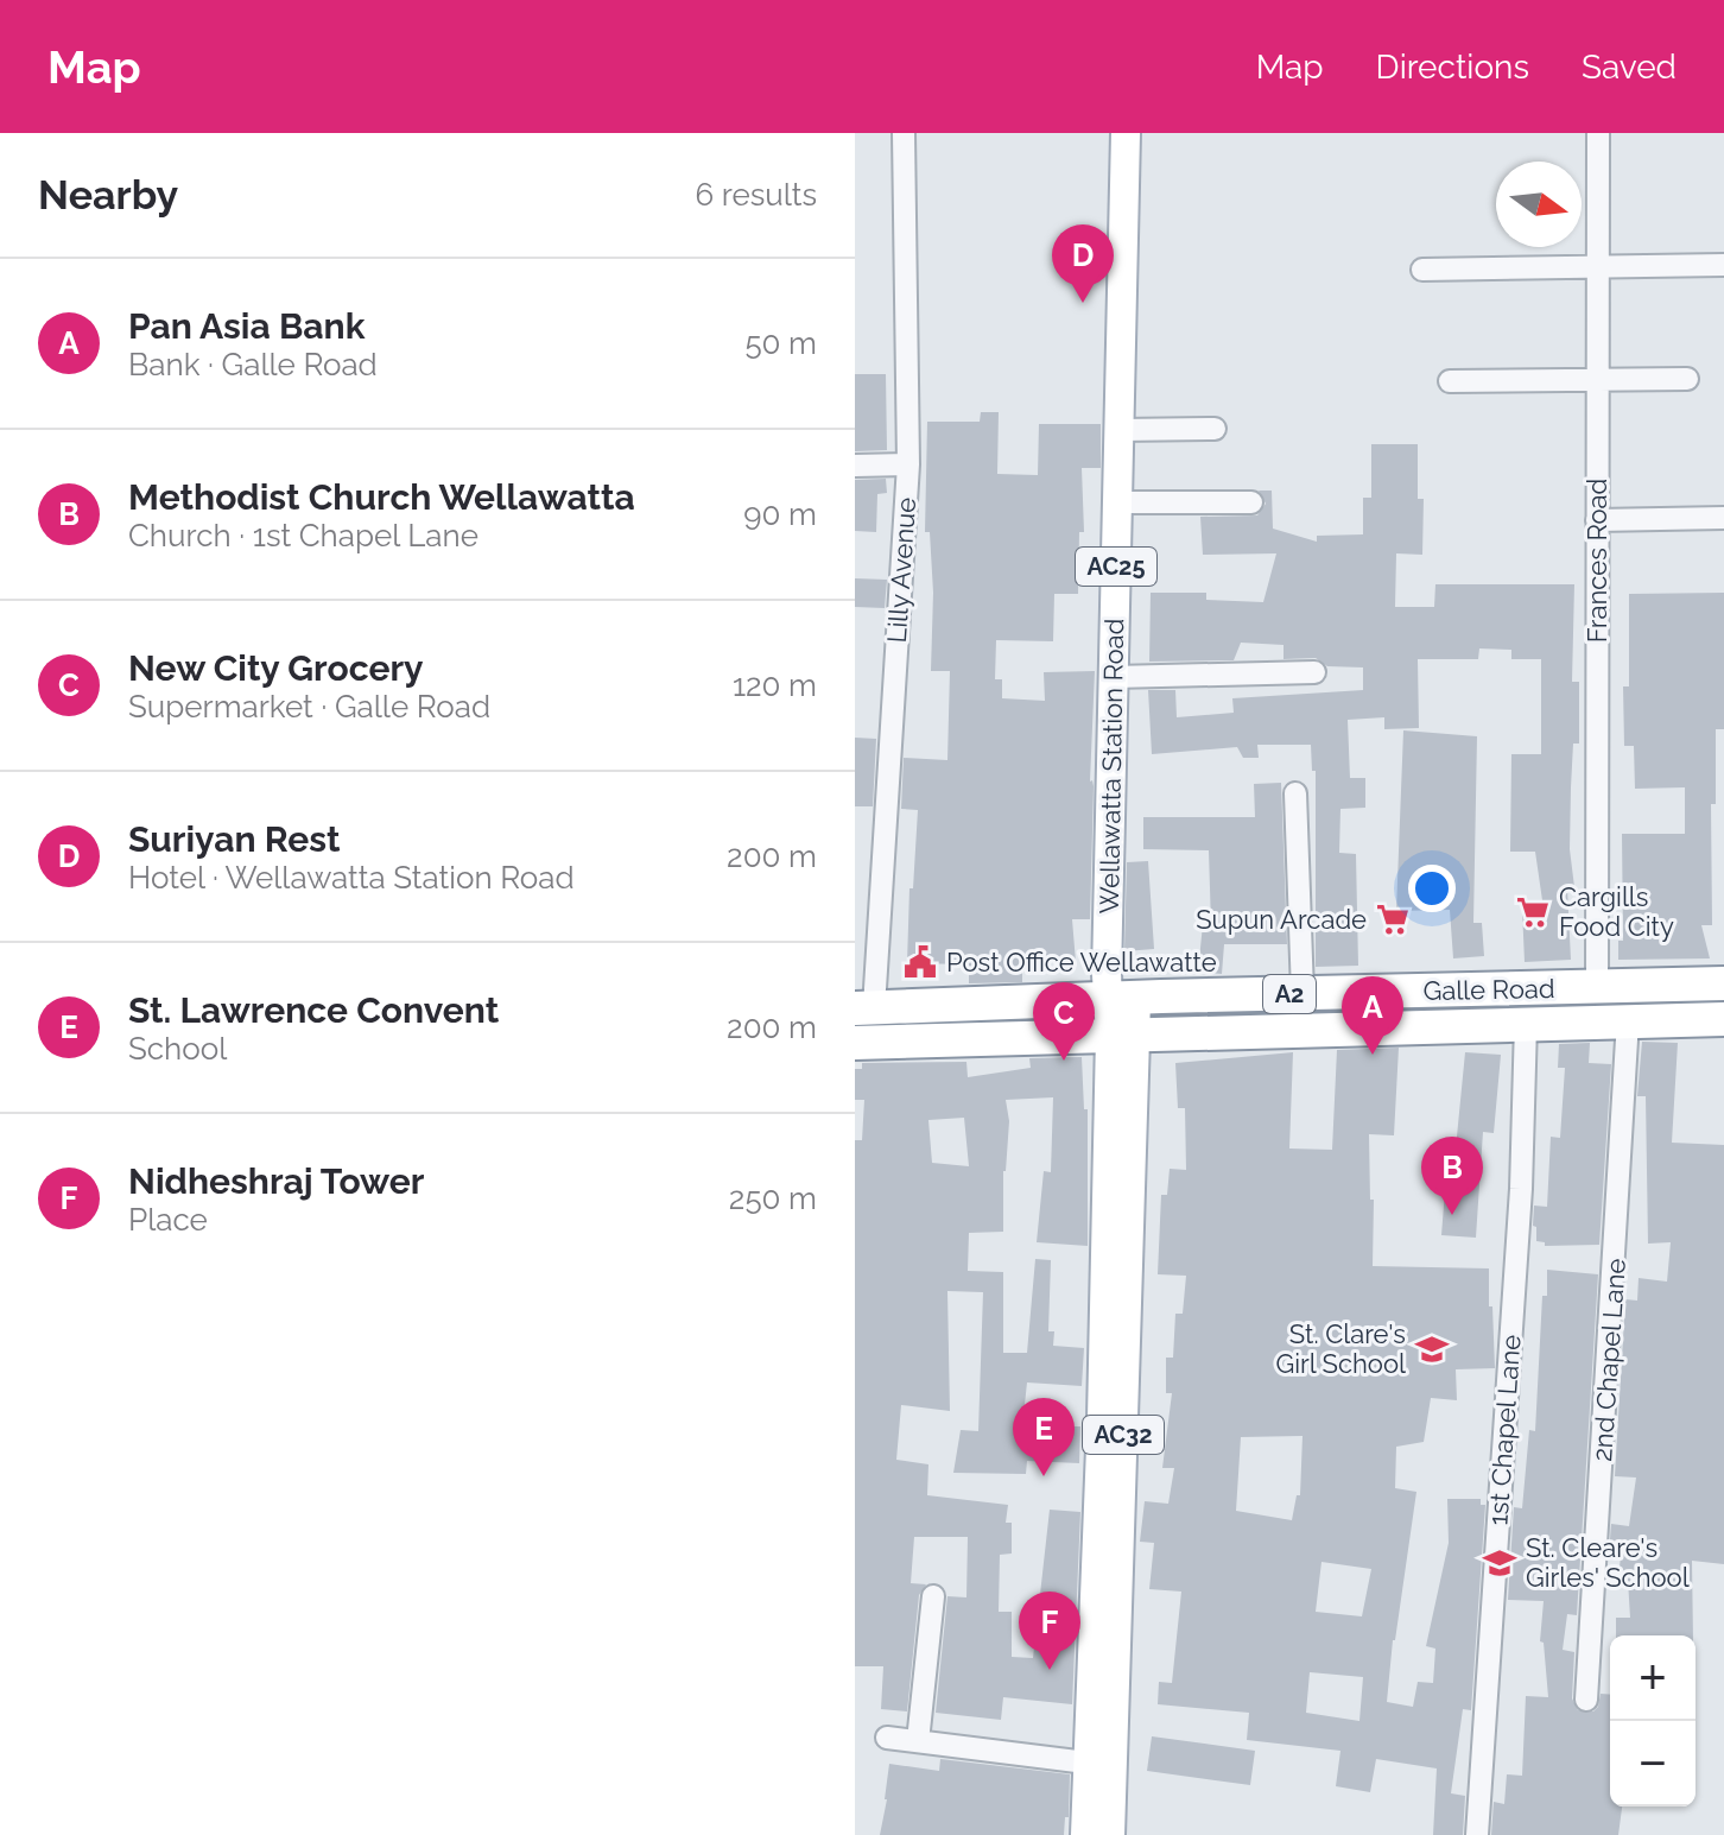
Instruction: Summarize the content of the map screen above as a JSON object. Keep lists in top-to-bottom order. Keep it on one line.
{"streets":{"highway":["Galle Road","A2"],"main road":["AC25","Wellawatta Station Road","AC32"],"street":["Frances Road","Lilly Avenue","2nd Chapel Lane","1st Chapel Lane"]},"crossings":[["Frances Road","Galle Road"],["Lilly Avenue","Galle Road"],["Wellawatta Station Road","Galle Road"],["Wellawatta Station Road","AC32"],["Galle Road","2nd Chapel Lane"],["Galle Road","1st Chapel Lane"],["Galle Road","AC32"]],"places":{"supermarket":["Cargills Food City","Supun Arcade"],"public building":["Post Office Wellawatte"],"school or university":["St. Clare's Girl School","St. Cleare's Girles' School"]},"north":"right","page":{"header":"Map","nav":["Map","Directions","Saved"],"heading":["Nearby","6 results"],"pins":["D","A","C","B","E","F"],"list":[{"mark":"A","name":"Pan Asia Bank","note":"Bank · Galle Road","value":"50 m"},{"mark":"B","name":"Methodist Church Wellawatta","note":"Church · 1st Chapel Lane","value":"90 m"},{"mark":"C","name":"New City Grocery","note":"Supermarket · Galle Road","value":"120 m"},{"mark":"D","name":"Suriyan Rest","note":"Hotel · Wellawatta Station Road","value":"200 m"},{"mark":"E","name":"St. Lawrence Convent","note":"School","value":"200 m"},{"mark":"F","name":"Nidheshraj Tower","note":"Place","value":"250 m"}],"map_buttons":["+","−"]}}
